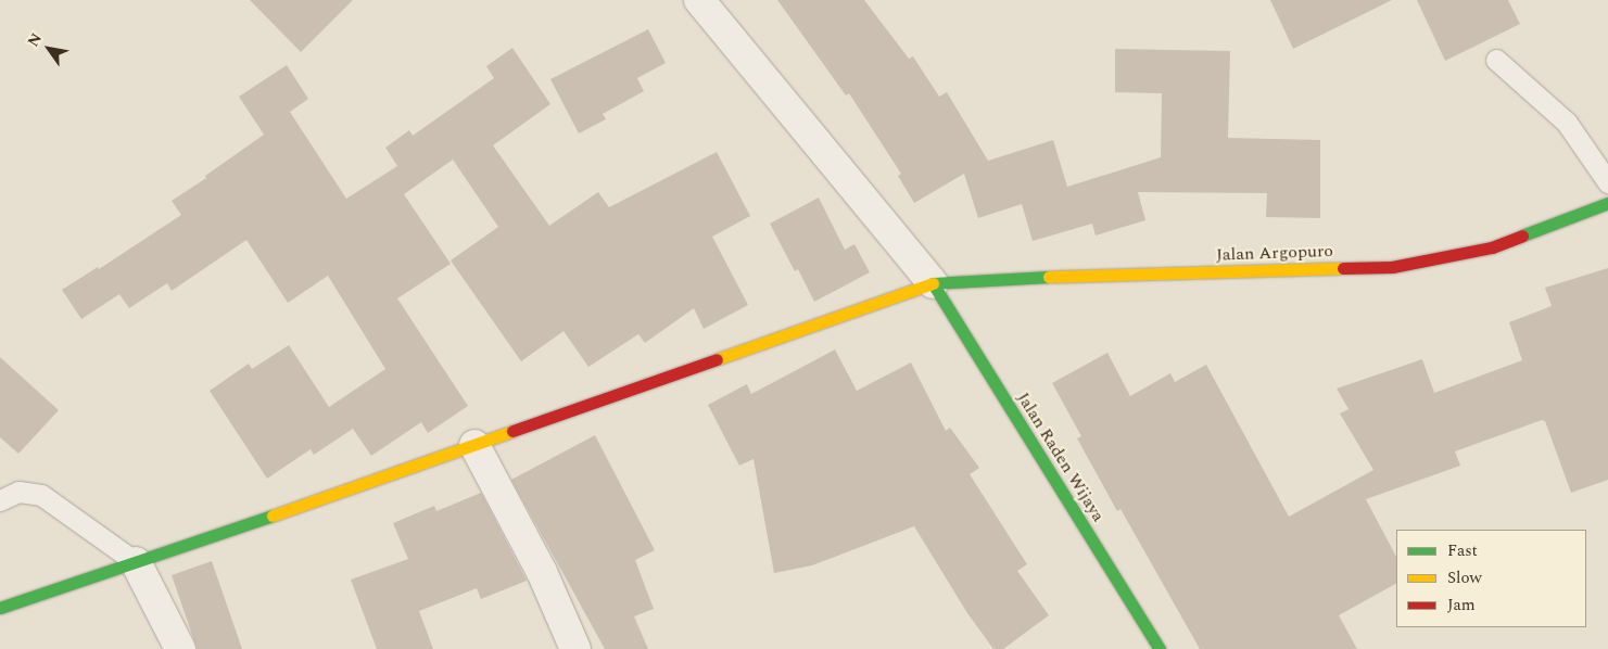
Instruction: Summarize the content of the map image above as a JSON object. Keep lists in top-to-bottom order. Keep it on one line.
{"streets":{"main road":["Jalan Argopuro","Jalan Raden Wijaya"]},"crossings":[["Jalan Argopuro","Jalan Raden Wijaya"]],"legend":["Fast","Slow","Jam"],"north":"top left"}
